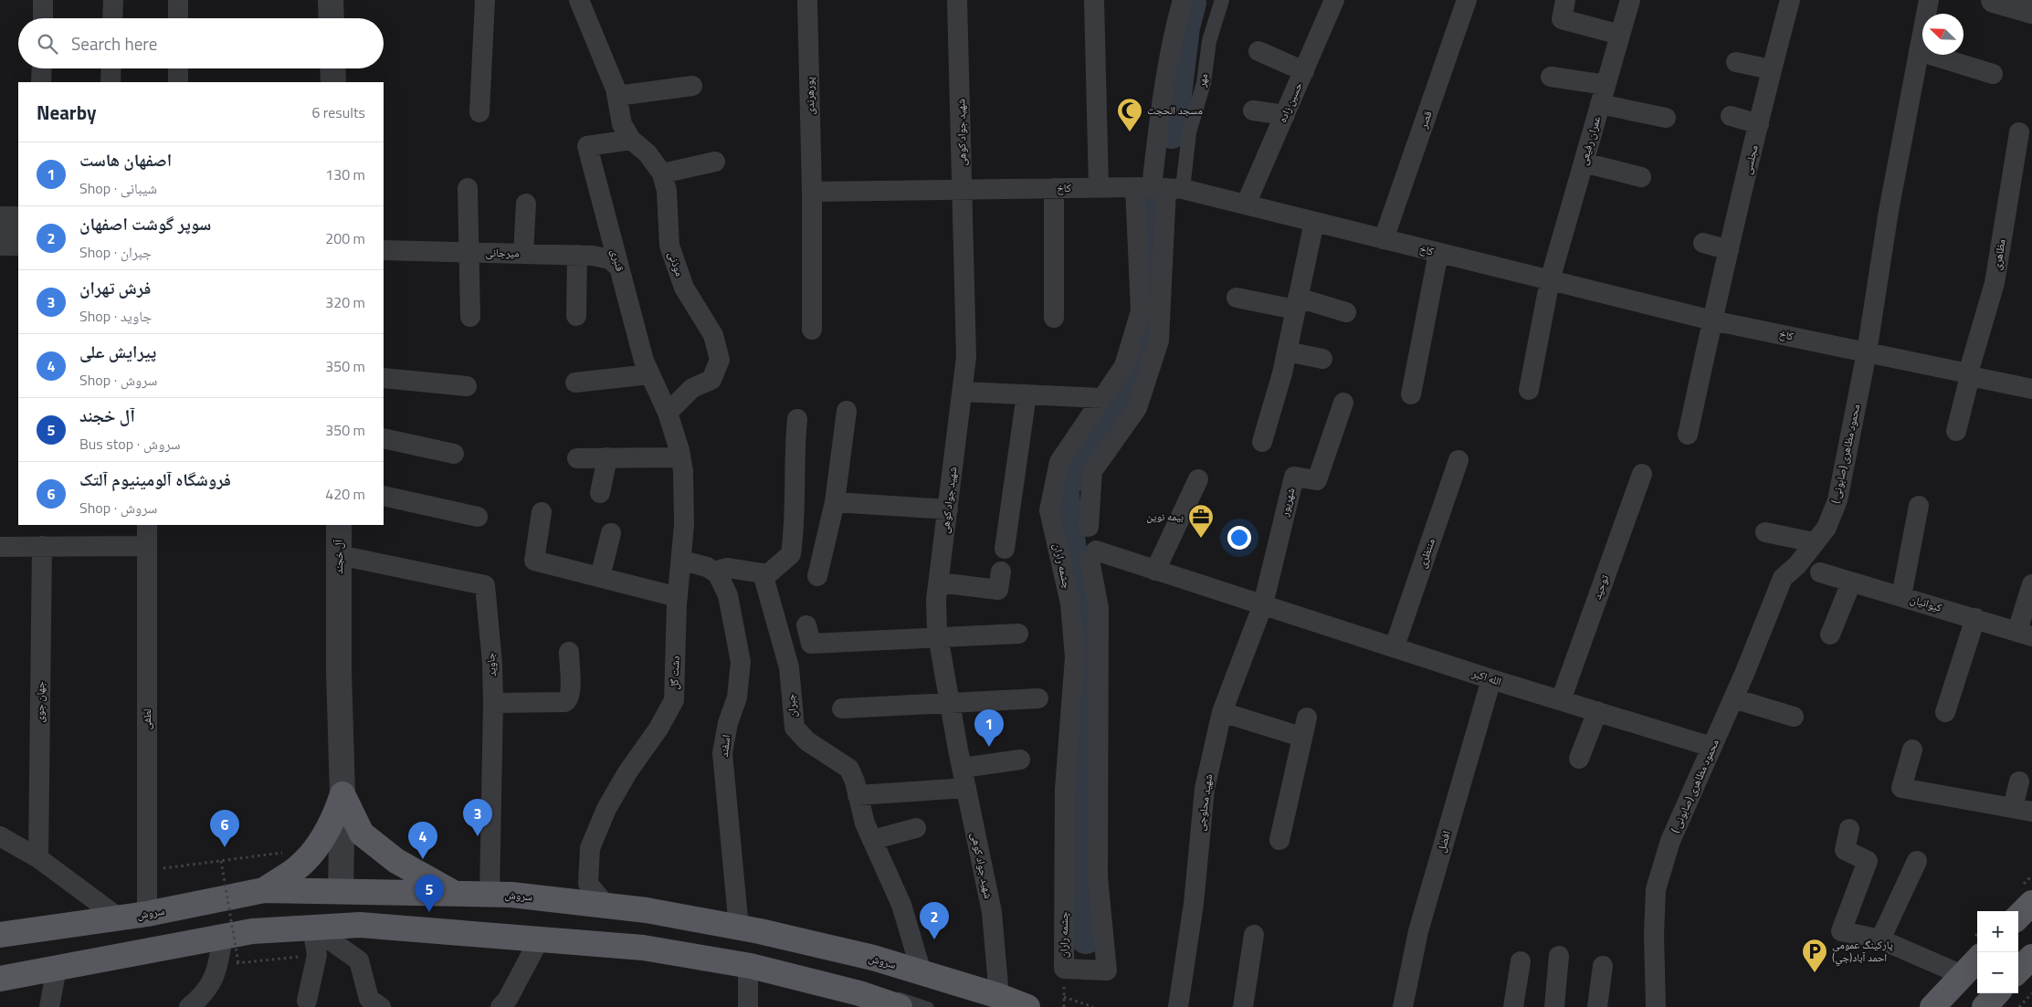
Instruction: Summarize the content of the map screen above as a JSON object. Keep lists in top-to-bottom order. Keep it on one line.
{"streets":{"main road":["سروش"],"street":["مهر","پورهرندی","حسین زاده","قصر","شهید جواد کوهی","عمران رفیعی","مجلسی","کاخ","میرجانی","مظاهری","قنبری","موذنی","محمود مظاهری (صابونی )","شهریور","منتظری","آل خجند","چشمه راران","توحید","کیوانیان","جاوید","دشت گل","الله اکبر","جهان جوی","جبران","لطفی","اسفند","شهید محلوجی","افضل"]},"crossings":[["مهر","کاخ"],["مهر","چشمه راران"],["پورهرندی","کاخ"],["حسین زاده","کاخ"],["قصر","کاخ"],["شهید جواد کوهی","کاخ"],["شهید جواد کوهی","سروش"],["عمران رفیعی","کاخ"],["مجلسی","کاخ"],["کاخ","مظاهری"],["کاخ","محمود مظاهری (صابونی )"],["کاخ","چشمه راران"],["میرجانی","قنبری"],["قنبری","موذنی"],["قنبری","دشت گل"],["موذنی","دشت گل"],["محمود مظاهری (صابونی )","الله اکبر"],["شهریور","الله اکبر"],["شهریور","شهید محلوجی"],["منتظری","الله اکبر"],["آل خجند","جاوید"],["آل خجند","سروش"],["چشمه راران","الله اکبر"],["توحید","الله اکبر"],["جاوید","سروش"],["دشت گل","سروش"],["الله اکبر","شهید محلوجی"],["الله اکبر","افضل"],["جبران","سروش"],["لطفی","سروش"],["اسفند","سروش"]],"places":{"mosque":["مسجد الحجت"],"office":["بیمه نوین"],"parking":["پارکینگ عمومی احمد آباد(جي)"]},"north":"top left","page":{"search":"Search here","heading":["Nearby","6 results"],"list":[{"mark":"1","name":"اصفهان هاست","note":"Shop · شیبانی","value":"130 m"},{"mark":"2","name":"سوپر گوشت اصفهان","note":"Shop · جبران","value":"200 m"},{"mark":"3","name":"فرش تهران","note":"Shop · جاوید","value":"320 m"},{"mark":"4","name":"پیرایش علی","note":"Shop · سروش","value":"350 m"},{"mark":"5","name":"آل خجند","note":"Bus stop · سروش","value":"350 m"},{"mark":"6","name":"فروشگاه آلومینیوم آلتک","note":"Shop · سروش","value":"420 m"}],"pins":["1","3","6","4","5","2"],"map_buttons":["+","−"]}}
